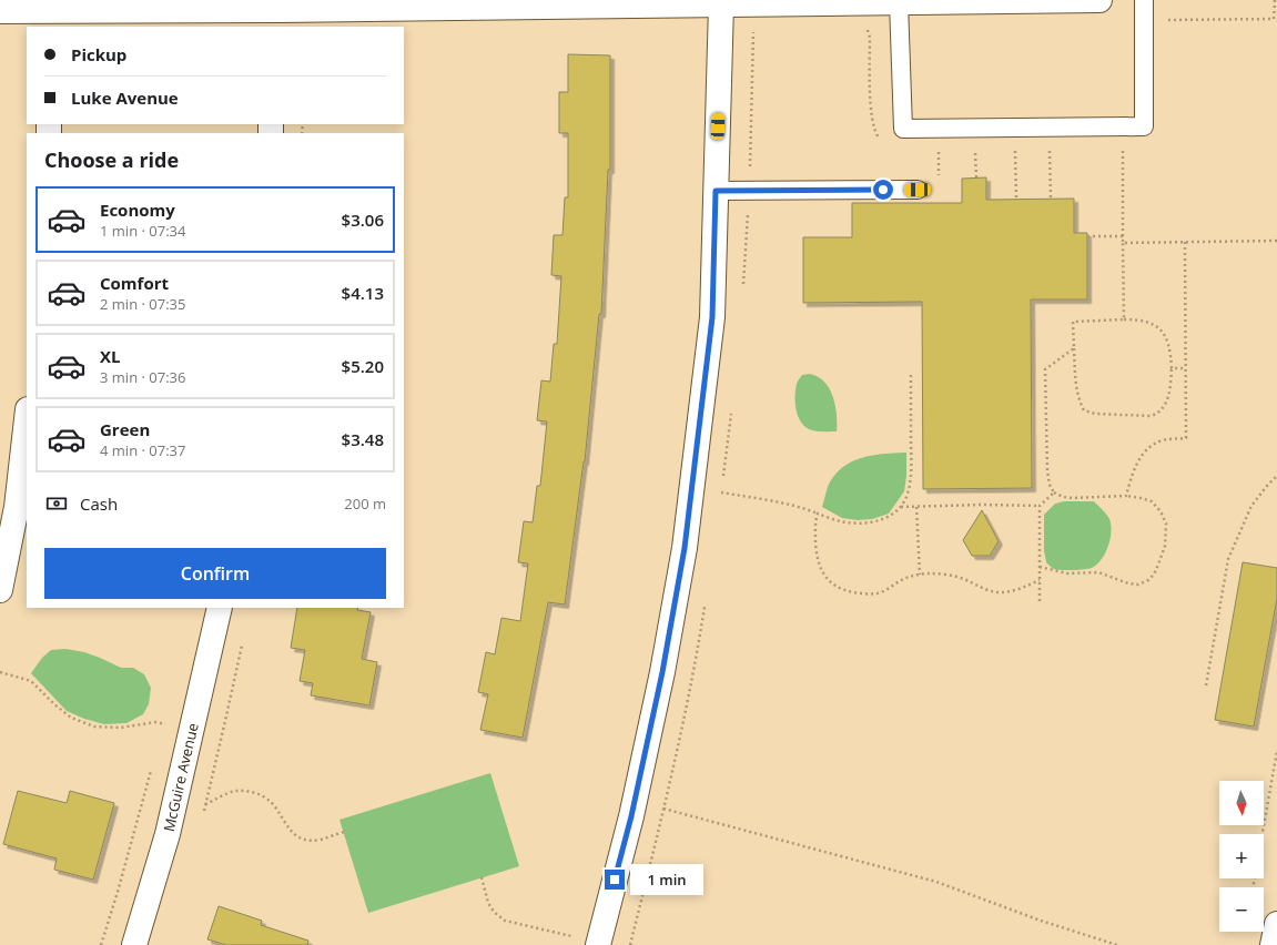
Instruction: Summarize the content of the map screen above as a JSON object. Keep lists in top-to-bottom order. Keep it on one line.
{"streets":{"street":["McGuire Avenue"]},"north":"bottom","page":{"banner":["Pickup","Luke Avenue"],"heading":"Choose a ride","list":[{"name":"Economy","note":"1 min · 07:34","value":"$3.06"},{"name":"Comfort","note":"2 min · 07:35","value":"$4.13"},{"name":"XL","note":"3 min · 07:36","value":"$5.20"},{"name":"Green","note":"4 min · 07:37","value":"$3.48"}],"pay":["Cash","200 m"],"buttons":"Confirm","map_buttons":["+","−"],"bubble":"1 min"}}
